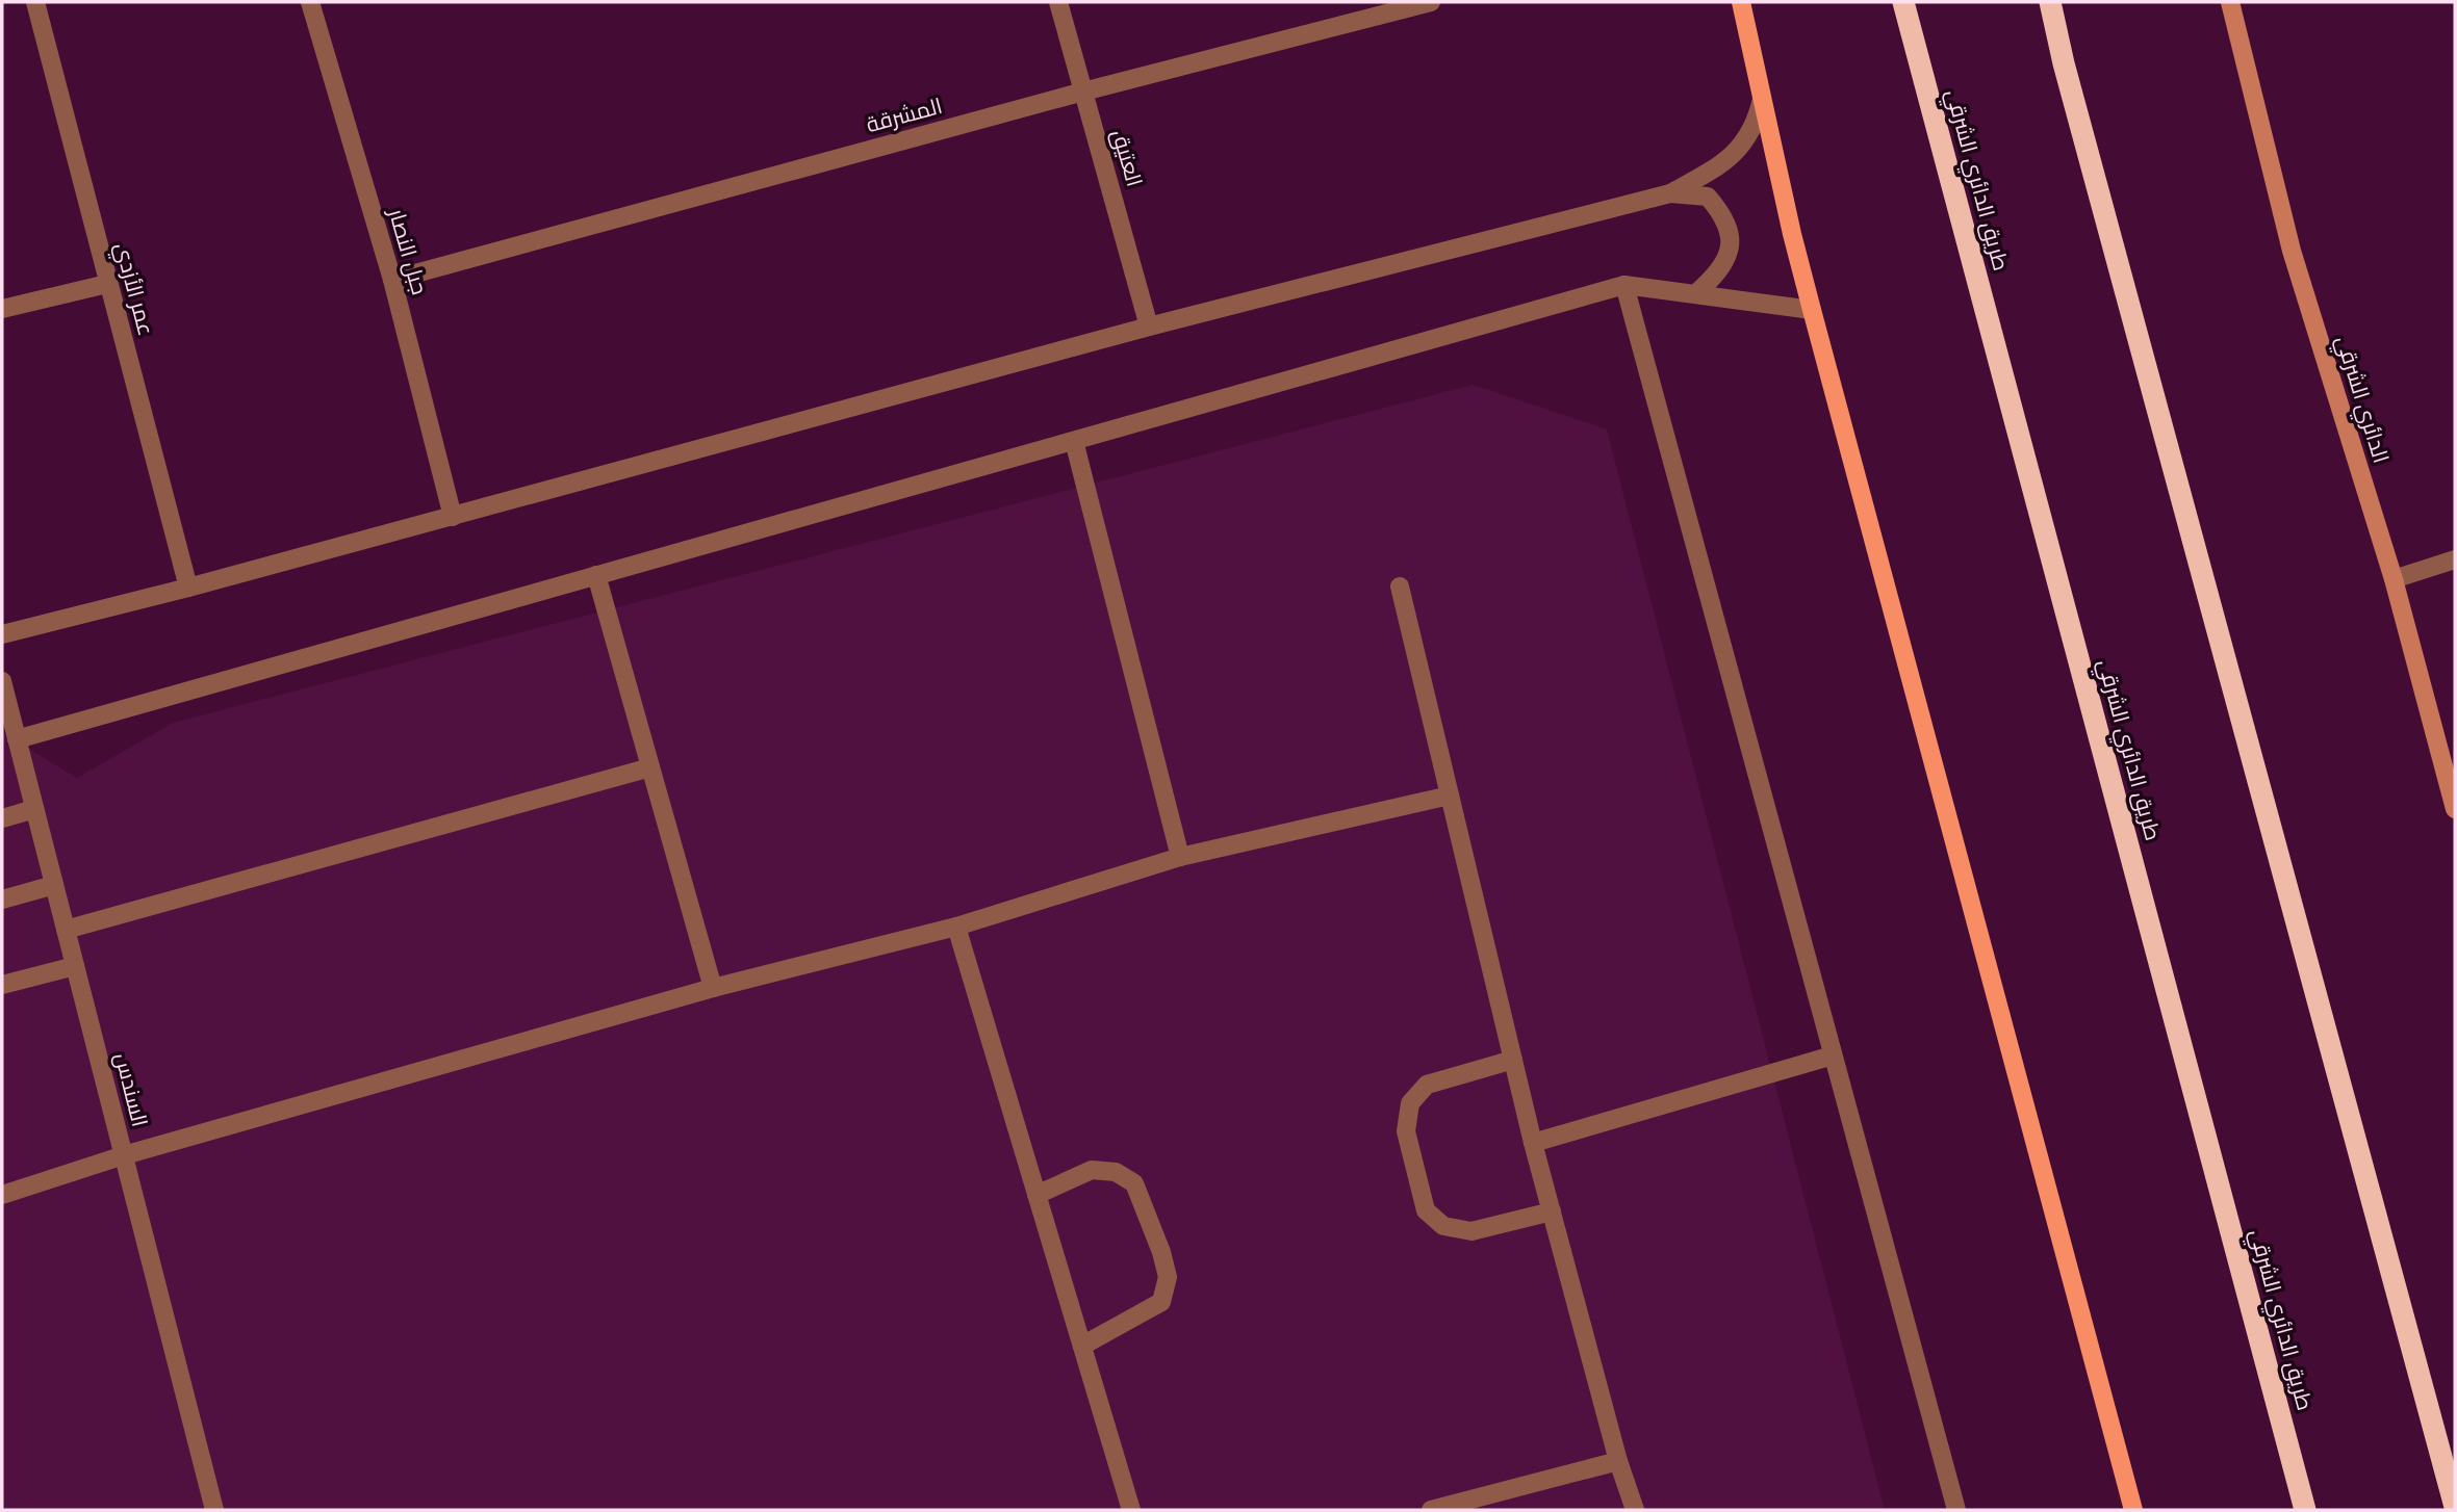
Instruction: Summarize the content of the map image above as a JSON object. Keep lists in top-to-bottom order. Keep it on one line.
{"streets":{"highway":["طريق الدائري الشرقي"],"main road":["الدائري الشرقي"],"street":["المشرقة","العتيق","جبل النصار","عمر الأزدي","السندس"]},"crossings":[["المشرقة","العتيق"],["المشرقة","جبل النصار"]]}
